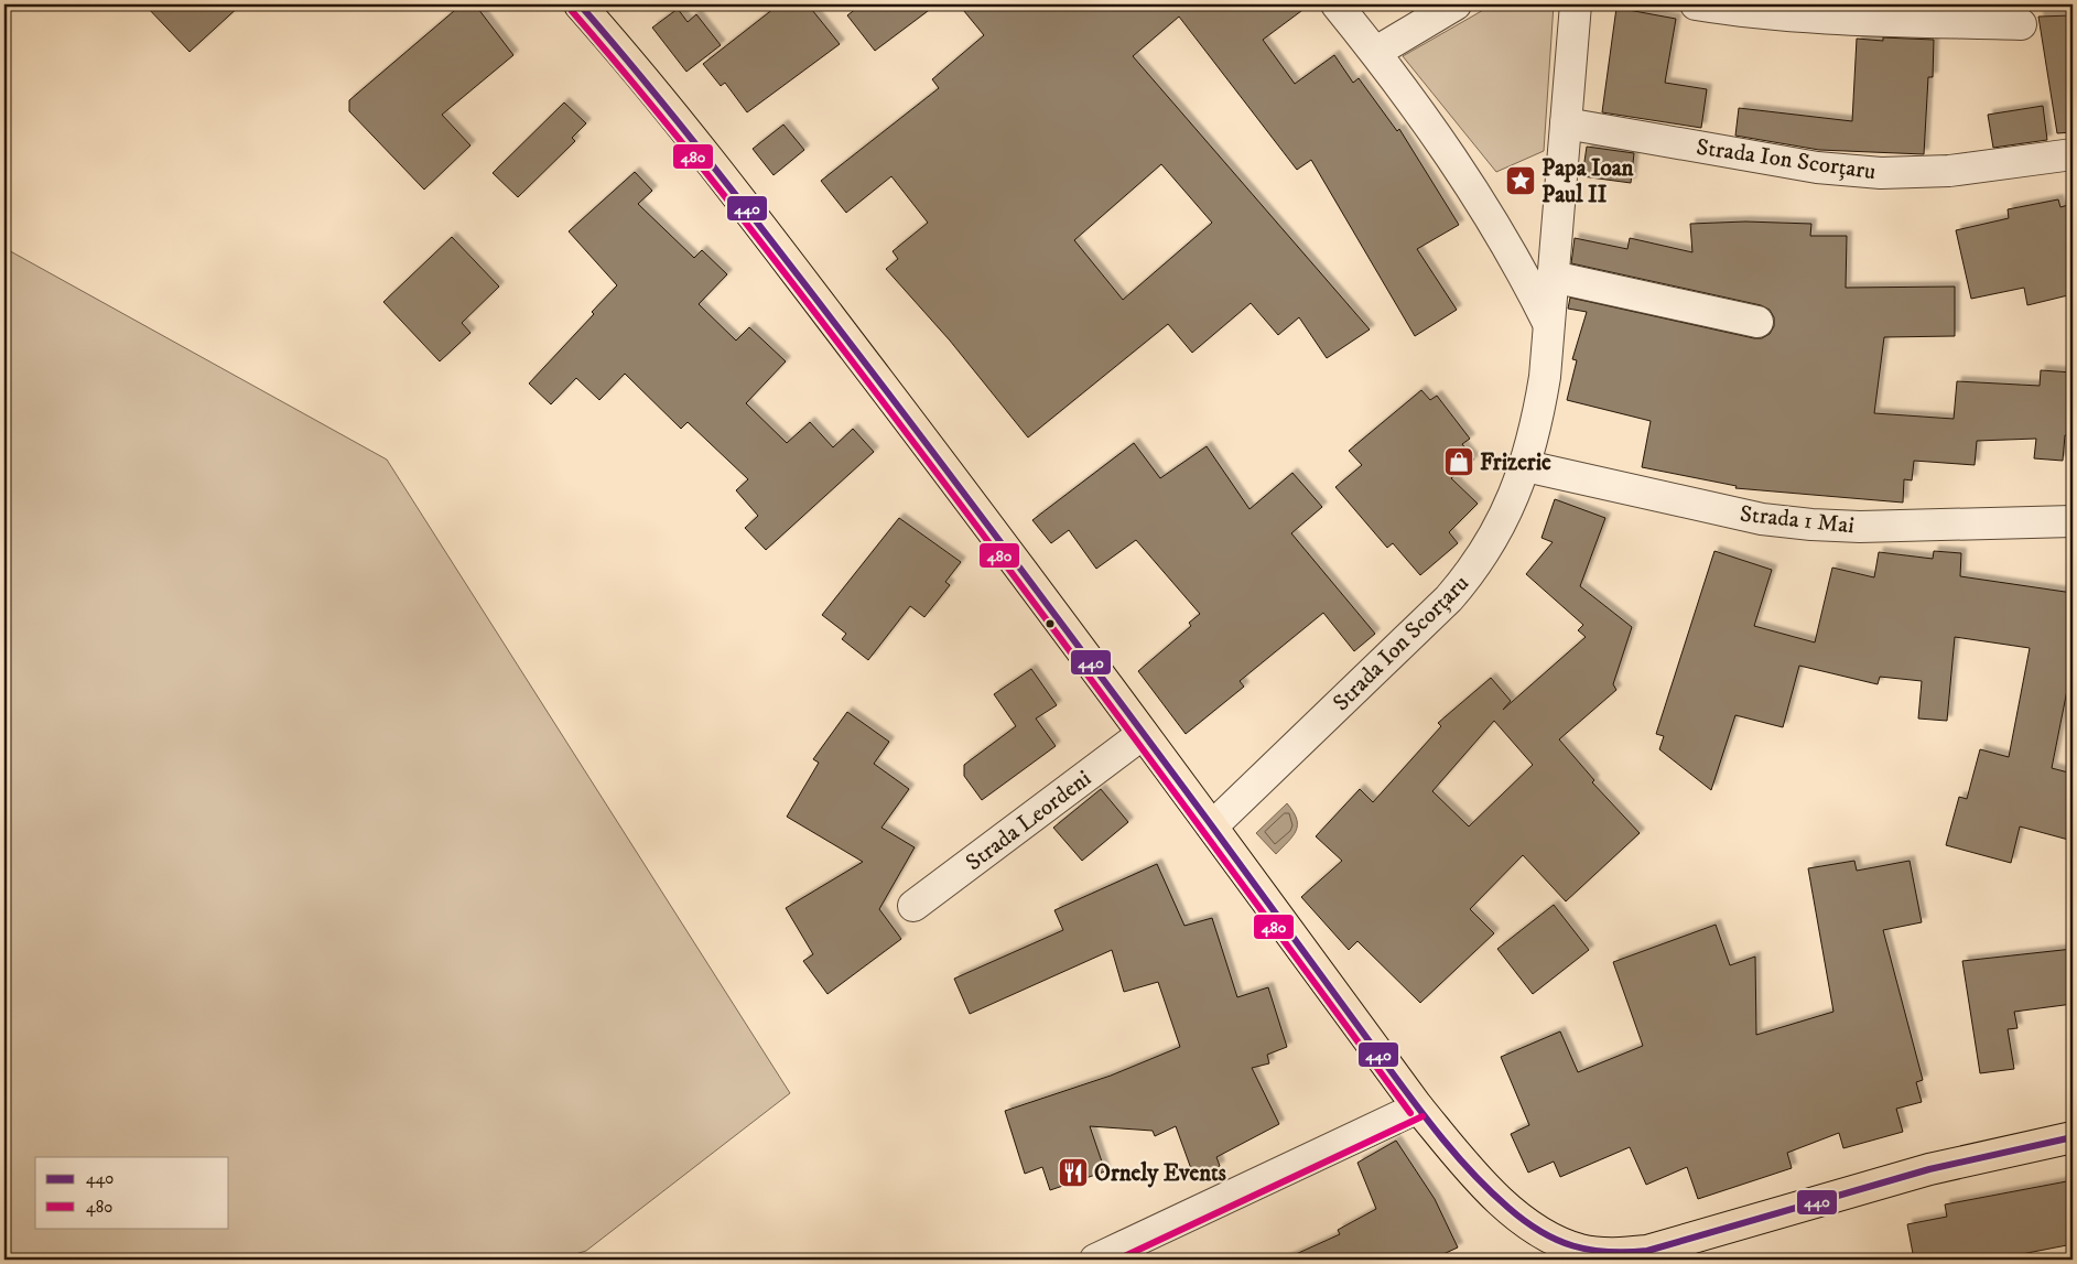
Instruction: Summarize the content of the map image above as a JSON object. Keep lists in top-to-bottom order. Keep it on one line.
{"streets":{"street":["Strada Ion Scorțaru","Strada 1 Mai","Strada Leordeni"]},"crossings":[["Strada Ion Scorțaru","Strada 1 Mai"]],"places":{"place":["Papa Ioan Paul II"],"shop":["Frizerie"],"restaurant":["Ornely Events"]},"lines":["transit line 440","transit line 480"],"legend":["440","480"]}
